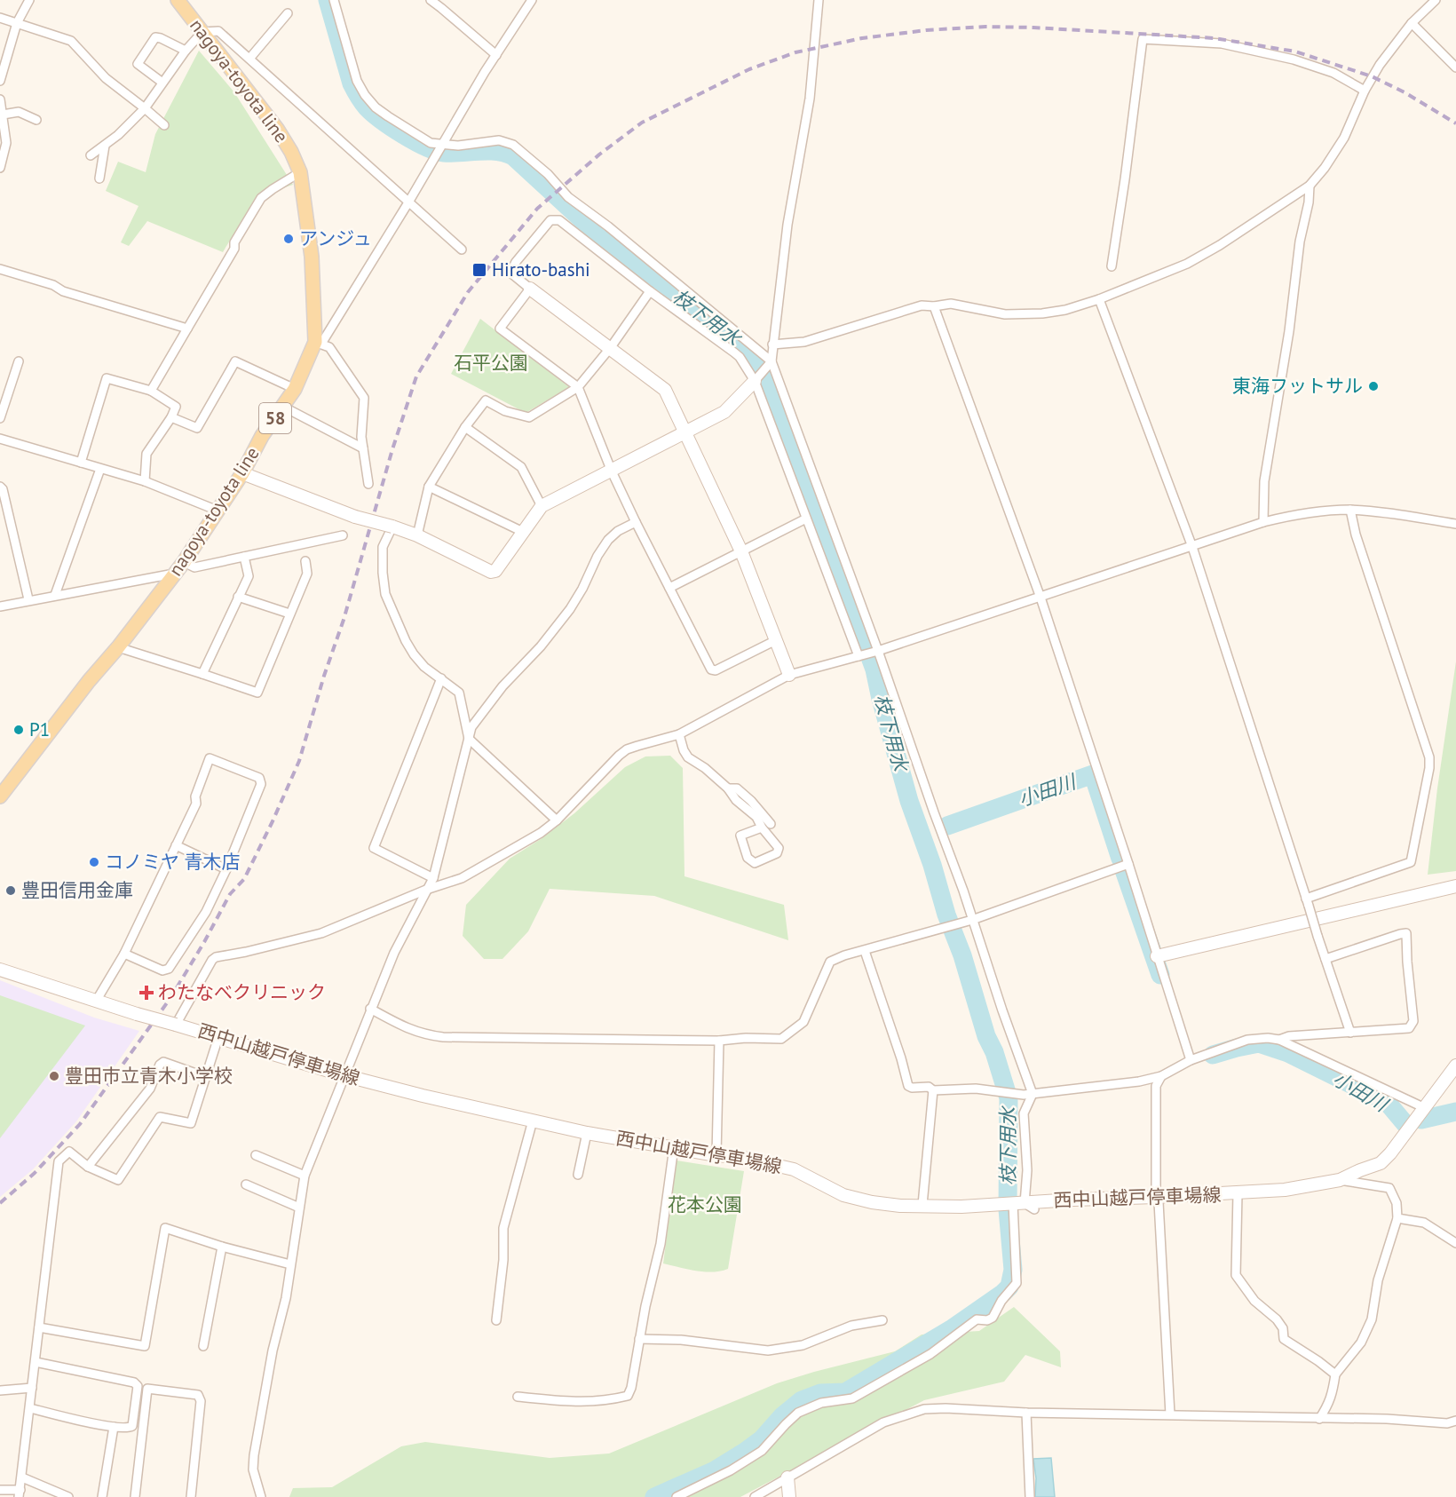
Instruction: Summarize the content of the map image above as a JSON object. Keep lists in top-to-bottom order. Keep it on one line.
{"streets":{"main road":["nagoya-toyota line","58","西中山越戸停車場線"]},"water":["枝下用水","小田川"],"parks":["石平公園","花本公園"],"places":{"other":["アンジュ","東海フットサル","P1","コノミヤ 青木店","豊田信用金庫","豊田市立青木小学校"],"transit":["Hirato-bashi"],"health":["わたなべクリニック"]}}
